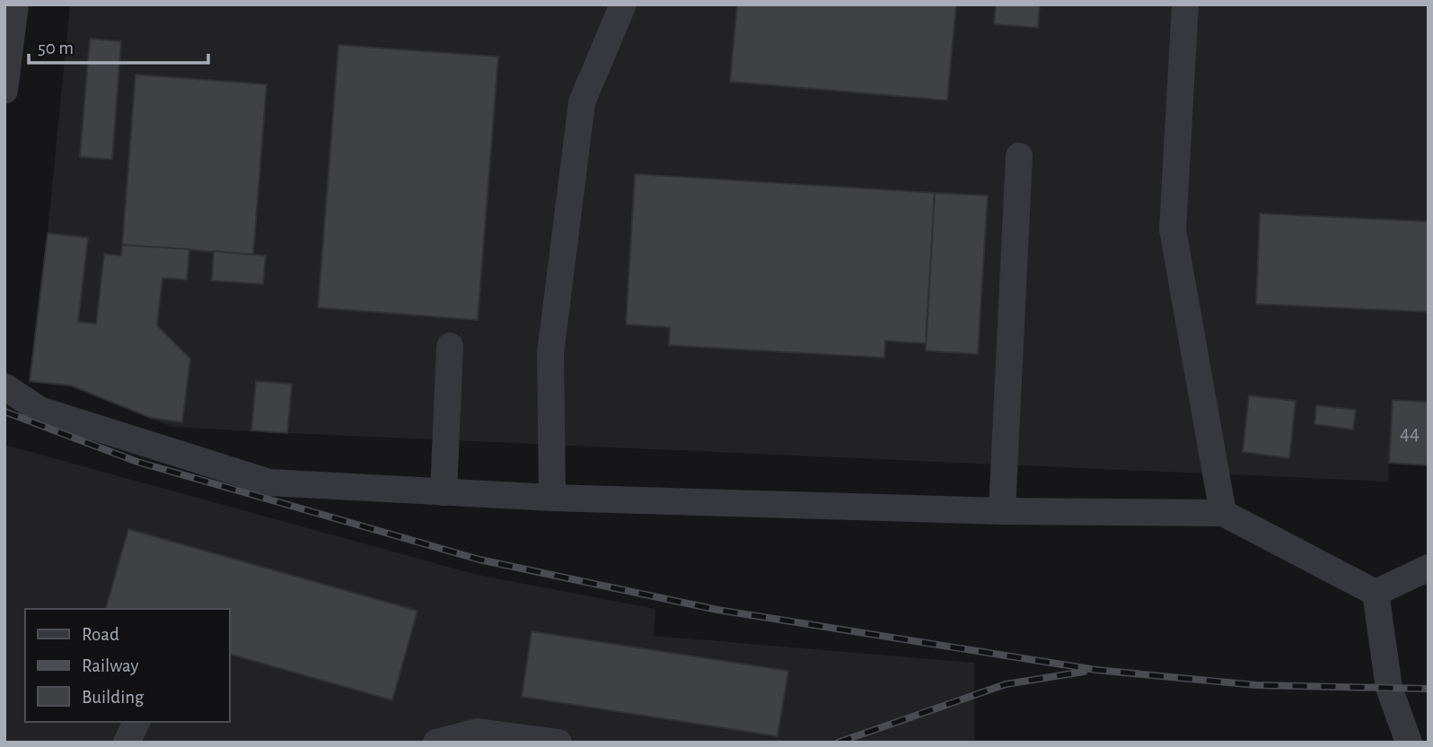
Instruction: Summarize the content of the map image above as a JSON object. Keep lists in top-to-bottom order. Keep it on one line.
{"house_numbers":["44"],"legend":["Road","Railway","Building"],"scale_bar":"50 m"}
